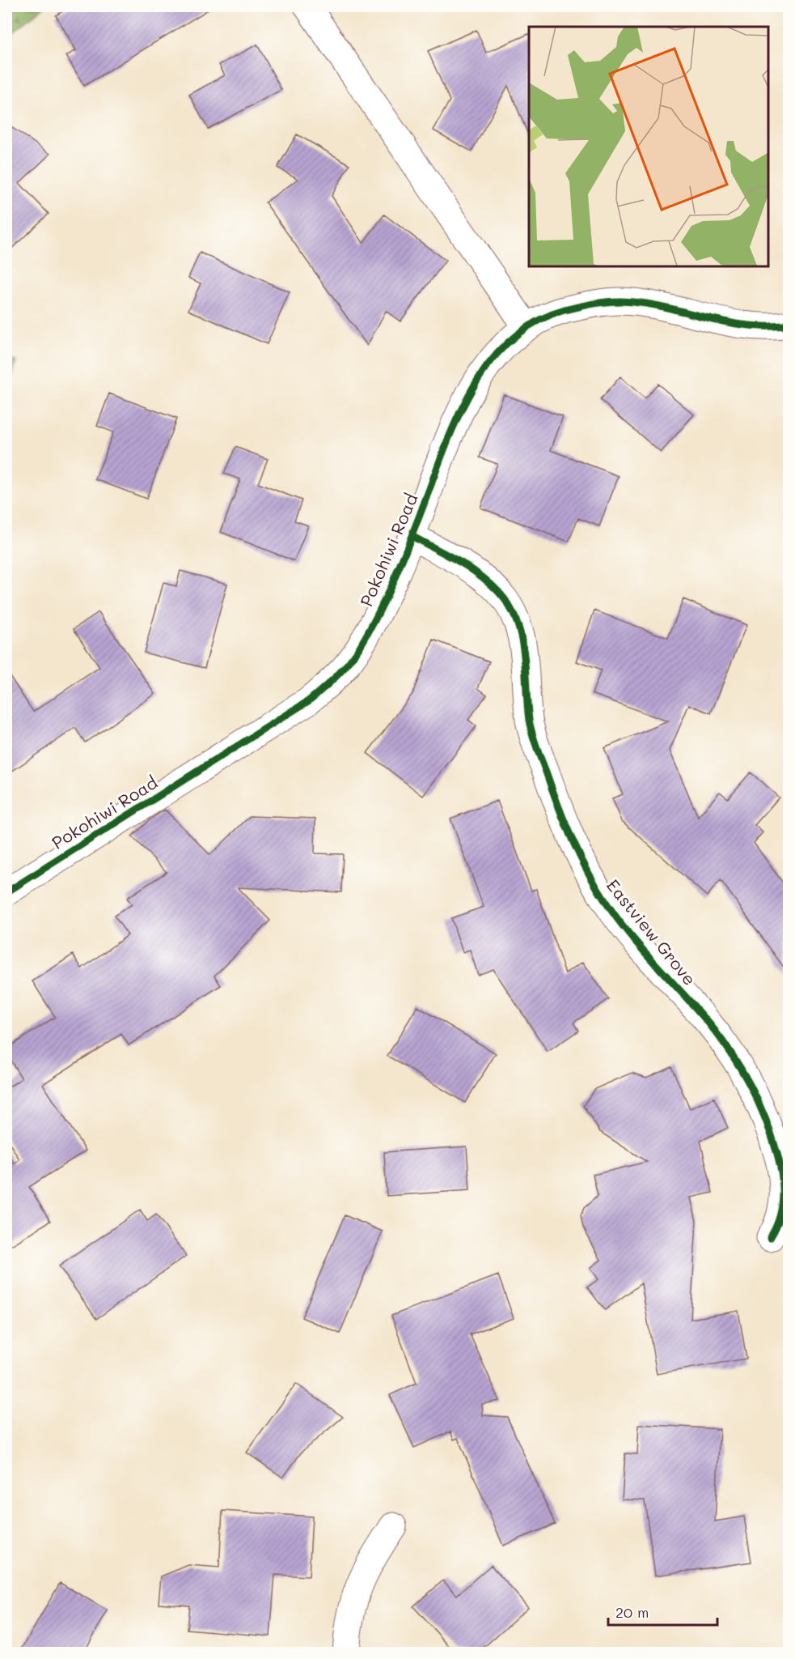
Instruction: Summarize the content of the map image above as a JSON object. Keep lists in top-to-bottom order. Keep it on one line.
{"streets":{"street":["Pokohiwi Road","Eastview Grove"]},"crossings":[["Pokohiwi Road","Eastview Grove"]],"scale_bar":"20 m"}
